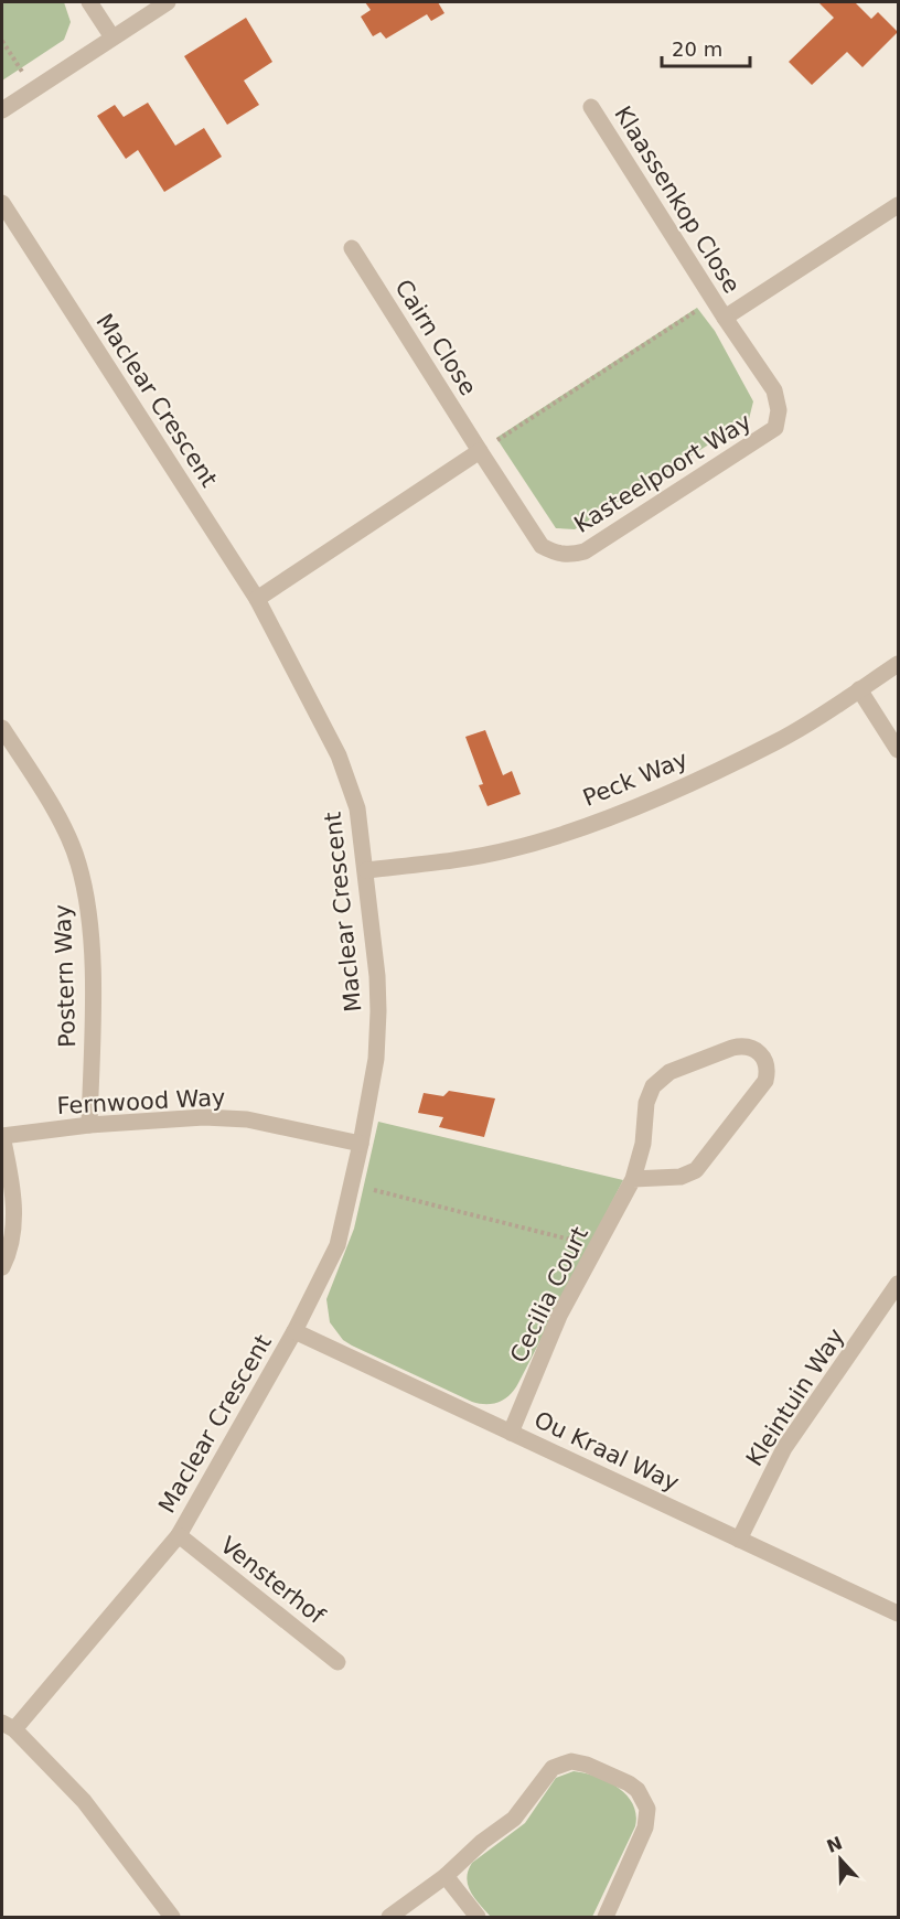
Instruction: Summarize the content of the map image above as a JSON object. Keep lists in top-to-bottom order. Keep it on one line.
{"streets":{"street":["Klaassenkop Close","Cairn Close","Maclear Crescent","Kasteelpoort Way","Peck Way","Postern Way","Fernwood Way","Cecilia Court","Kleintuin Way","Ou Kraal Way","Vensterhof"]},"crossings":[["Klaassenkop Close","Kasteelpoort Way"],["Cairn Close","Kasteelpoort Way"],["Maclear Crescent","Peck Way"],["Maclear Crescent","Fernwood Way"],["Maclear Crescent","Ou Kraal Way"],["Maclear Crescent","Vensterhof"],["Postern Way","Fernwood Way"],["Cecilia Court","Ou Kraal Way"],["Kleintuin Way","Ou Kraal Way"]],"scale_bar":"20 m","north":"top"}
